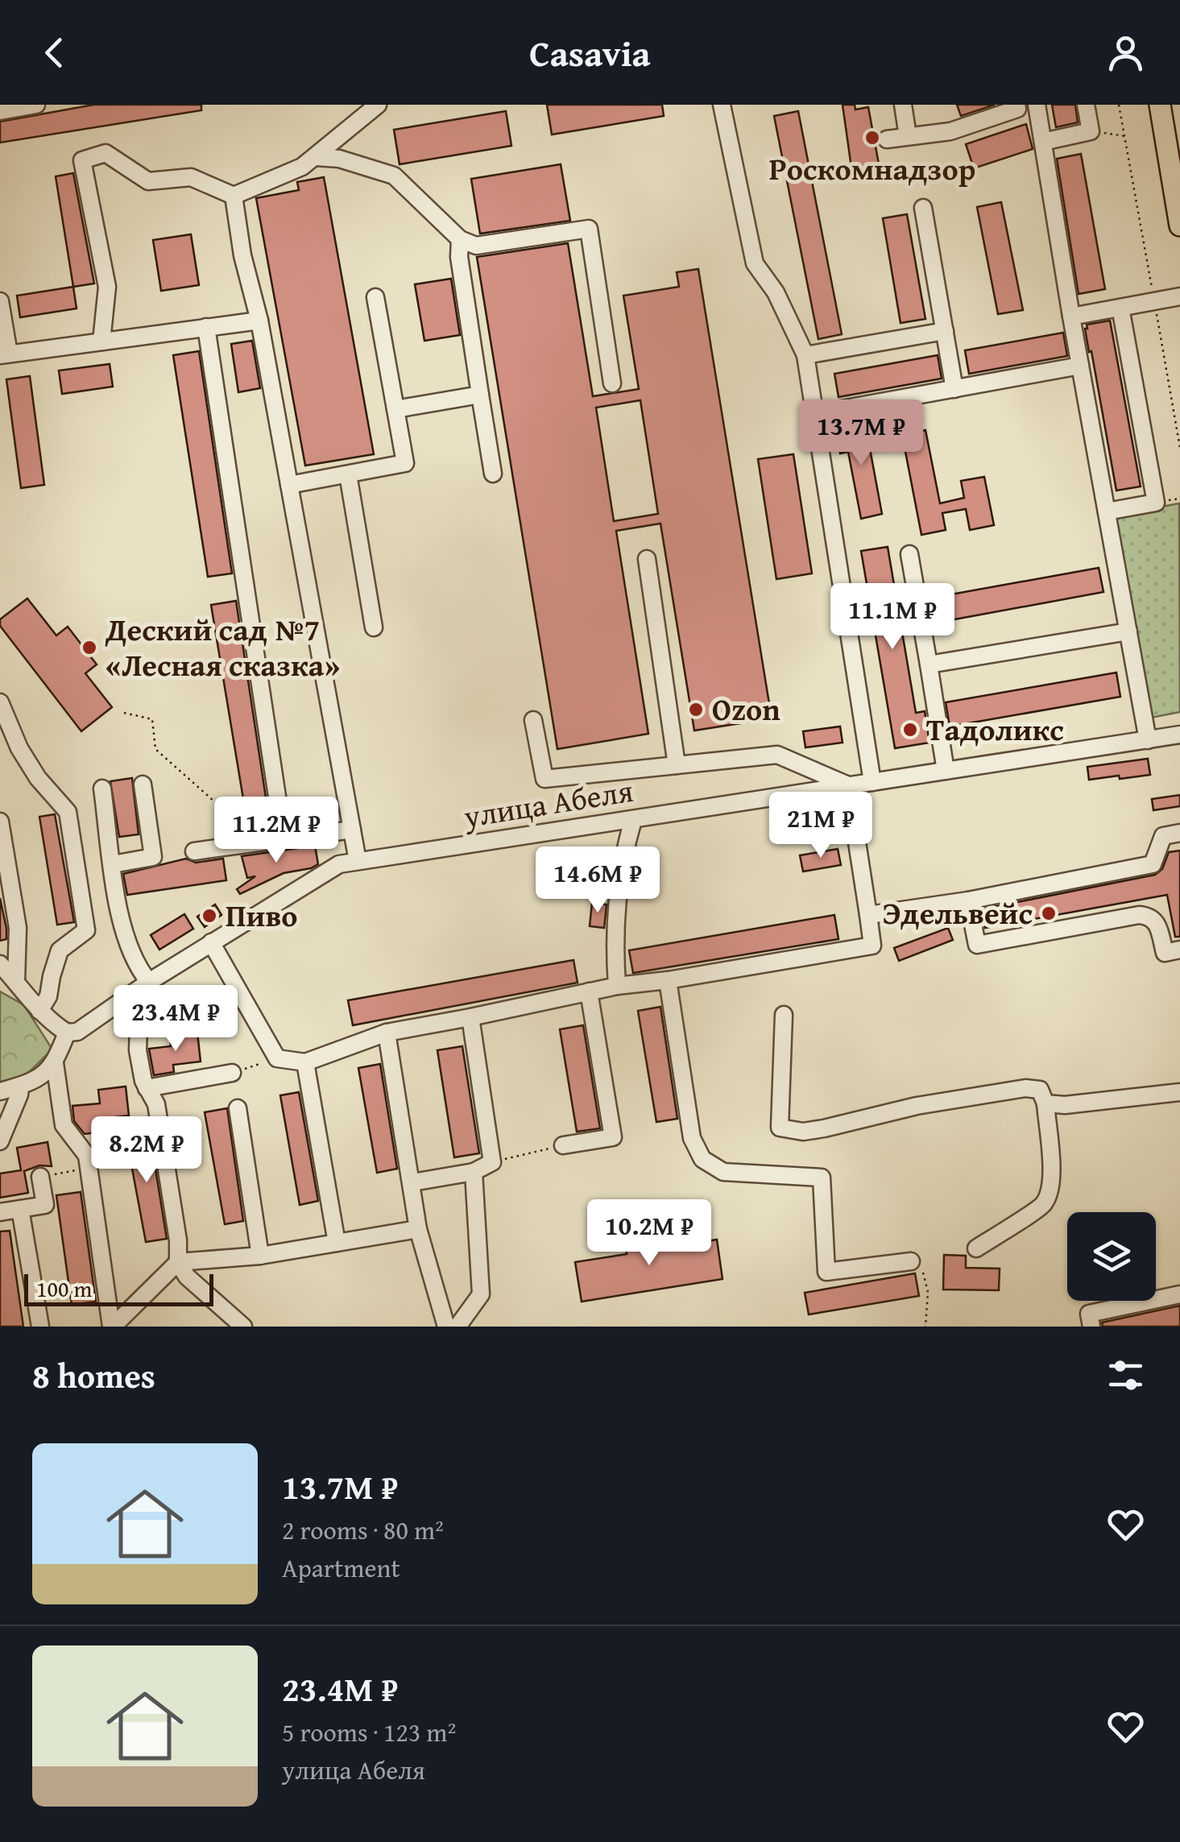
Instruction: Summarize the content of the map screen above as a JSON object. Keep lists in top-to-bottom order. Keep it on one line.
{"streets":{"street":["улица Абеля"]},"places":["Роскомнадзор","Деский сад №7 «Лесная сказка»","Ozon","Тадоликс","Эдельвейс","Пиво"],"scale_bar":"100 m","page":{"header":"Casavia","price":["13.7M ₽","11.1M ₽","21M ₽","11.2M ₽","14.6M ₽","23.4M ₽","8.2M ₽","10.2M ₽"],"scale":"100 m","heading":"8 homes","list":[{"name":"13.7M ₽","note":"2 rooms · 80 m² · Apartment"},{"name":"23.4M ₽","note":"5 rooms · 123 m² · улица Абеля"}]}}
